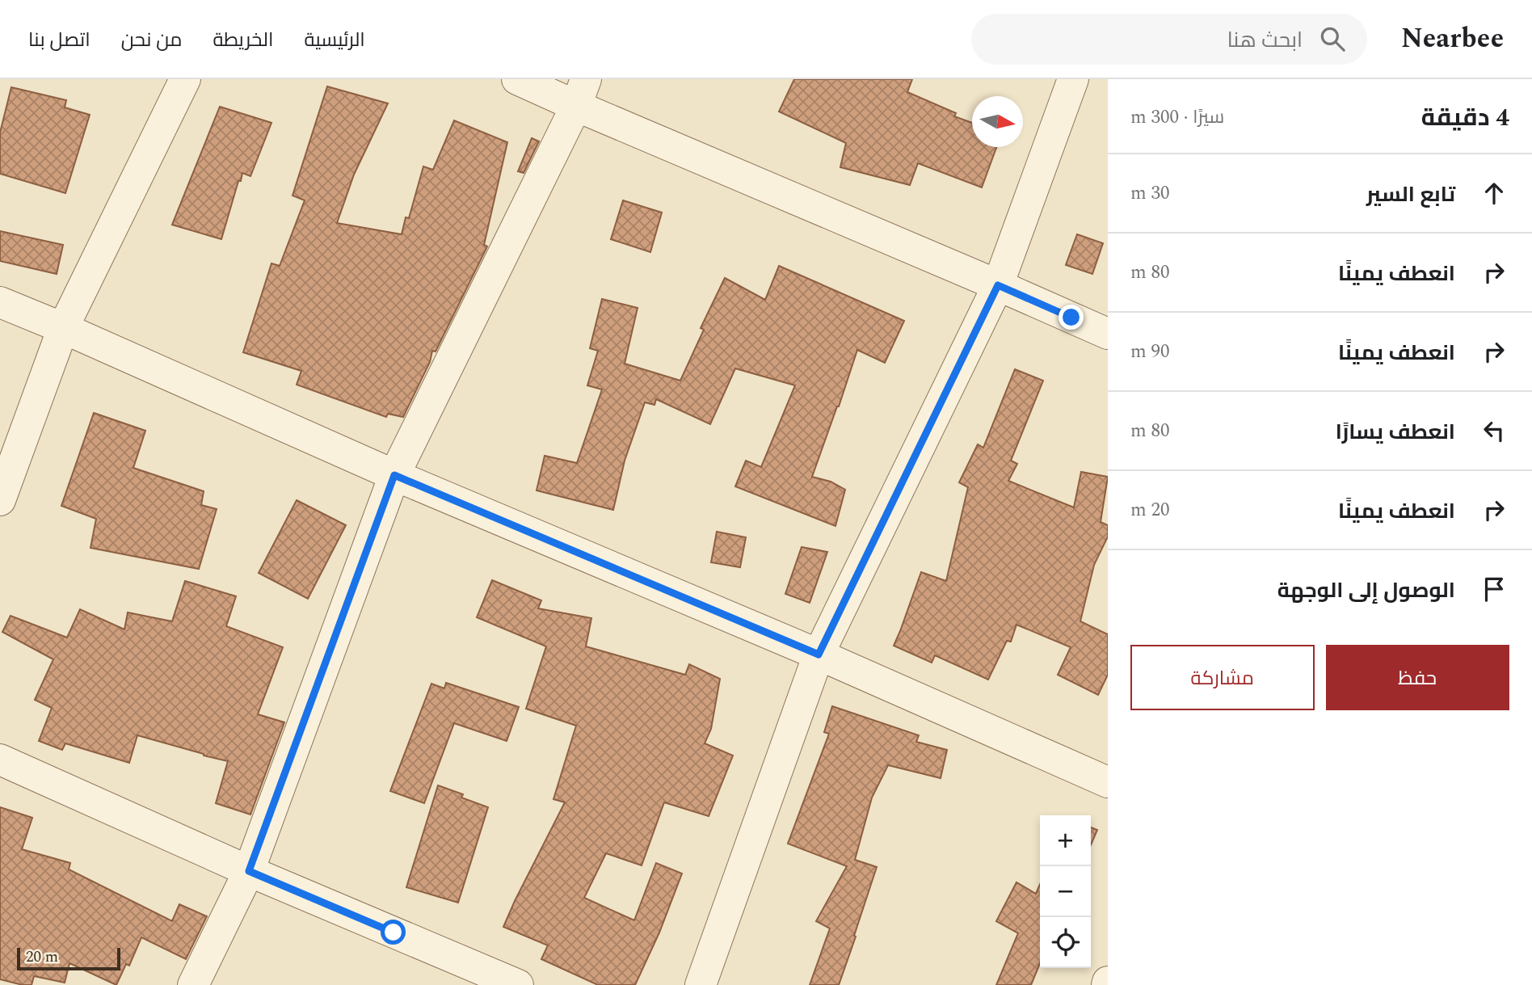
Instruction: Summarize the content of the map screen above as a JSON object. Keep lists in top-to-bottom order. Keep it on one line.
{"scale_bar":"20 m","north":"right","page":{"header":"Nearbee","search":"ابحث هنا","nav":["الرئيسية","الخريطة","من نحن","اتصل بنا"],"heading":["4 دقيقة","سيرًا · 300 m"],"list":[["تابع السير","30 m"],["انعطف يمينًا","80 m"],["انعطف يمينًا","90 m"],["انعطف يسارًا","80 m"],["انعطف يمينًا","20 m"],"الوصول إلى الوجهة"],"buttons":["حفظ","مشاركة"],"map_buttons":["+","−"],"scale":"20 m"}}
